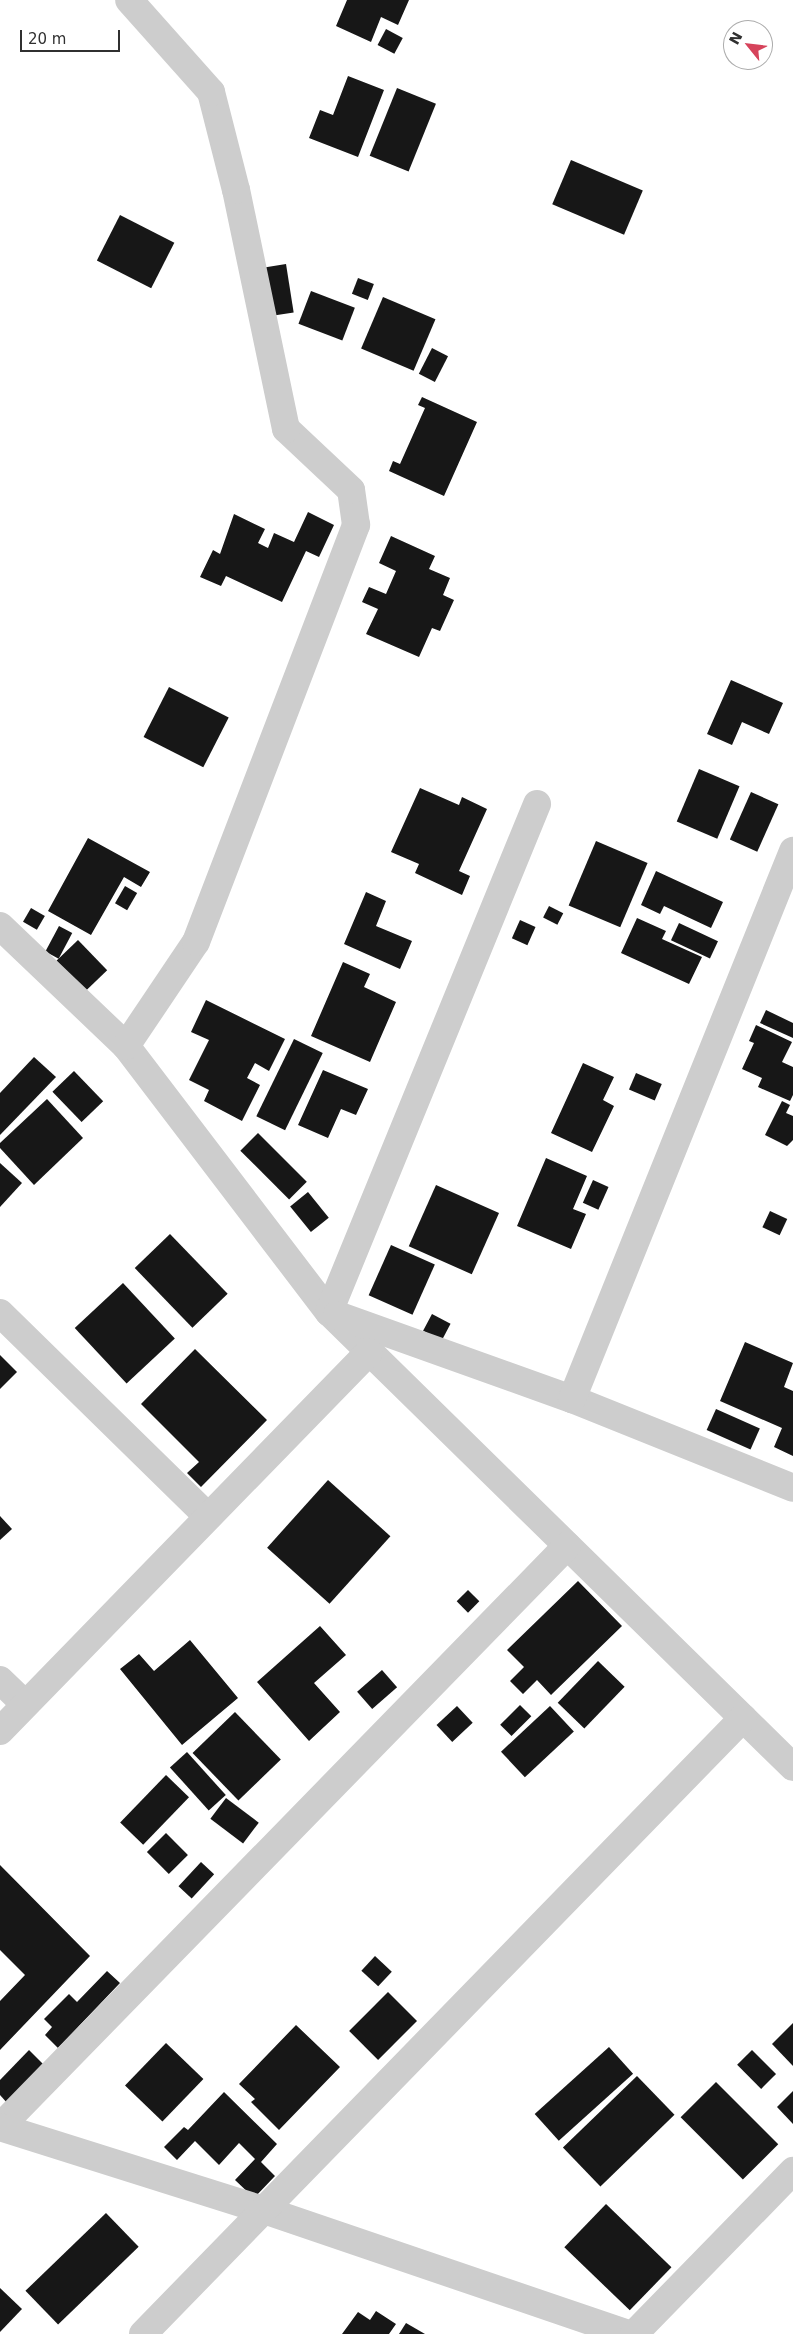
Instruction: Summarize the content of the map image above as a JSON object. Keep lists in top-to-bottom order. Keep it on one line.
{"scale_bar":"20 m","north":"top left"}
